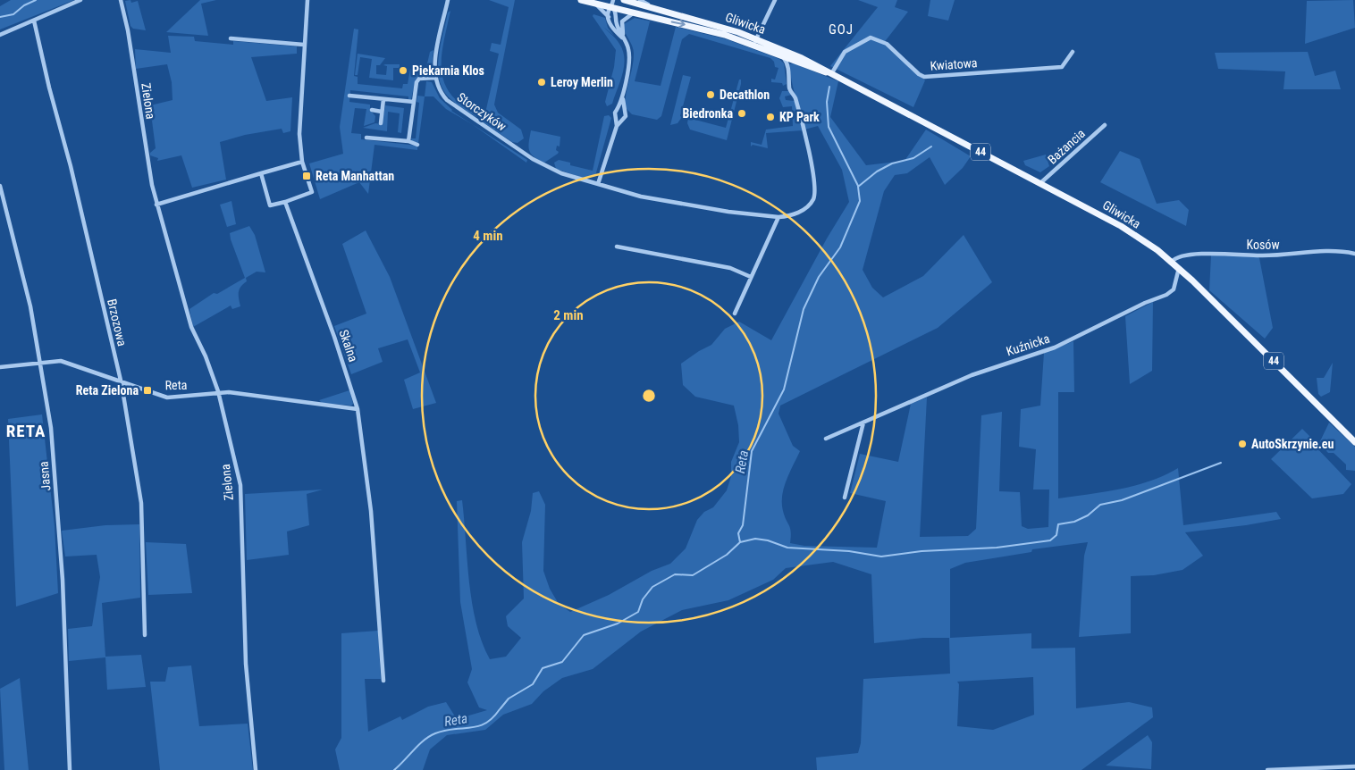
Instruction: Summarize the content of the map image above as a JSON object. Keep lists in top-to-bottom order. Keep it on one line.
{"streets":{"main road":["Gliwicka","44"],"street":["Kwiatowa","Zielona","Storczyków","Bażancia","Kosów","Brzozowa","Kuźnicka","Skalna","Reta","Jasna"]},"crossings":[["Gliwicka","Kwiatowa"],["Gliwicka","Bażancia"],["Gliwicka","Kosów"],["Gliwicka","Kuźnicka"],["Zielona","Reta"],["Brzozowa","Reta"],["Skalna","Reta"],["Reta","Jasna"]],"districts":["GOJ","RETA"],"water":["Reta"],"places":{"other":["Piekarnia Klos","Leroy Merlin","Decathlon","Biedronka","KP Park","AutoSkrzynie.eu"],"transit":["Reta Manhattan","Reta Zielona"]},"rings":["4 min","2 min"]}
